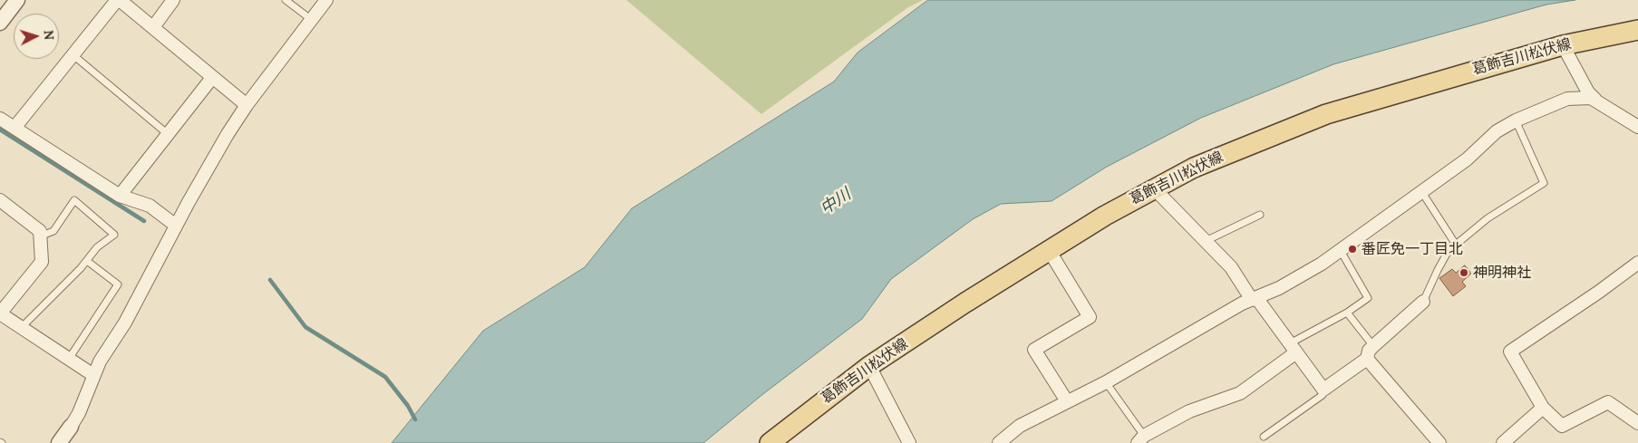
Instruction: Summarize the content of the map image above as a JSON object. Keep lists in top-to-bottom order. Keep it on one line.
{"streets":{"main road":["葛飾吉川松伏線"]},"water":["中川"],"places":["番匠免一丁目北","神明神社"],"north":"right"}
